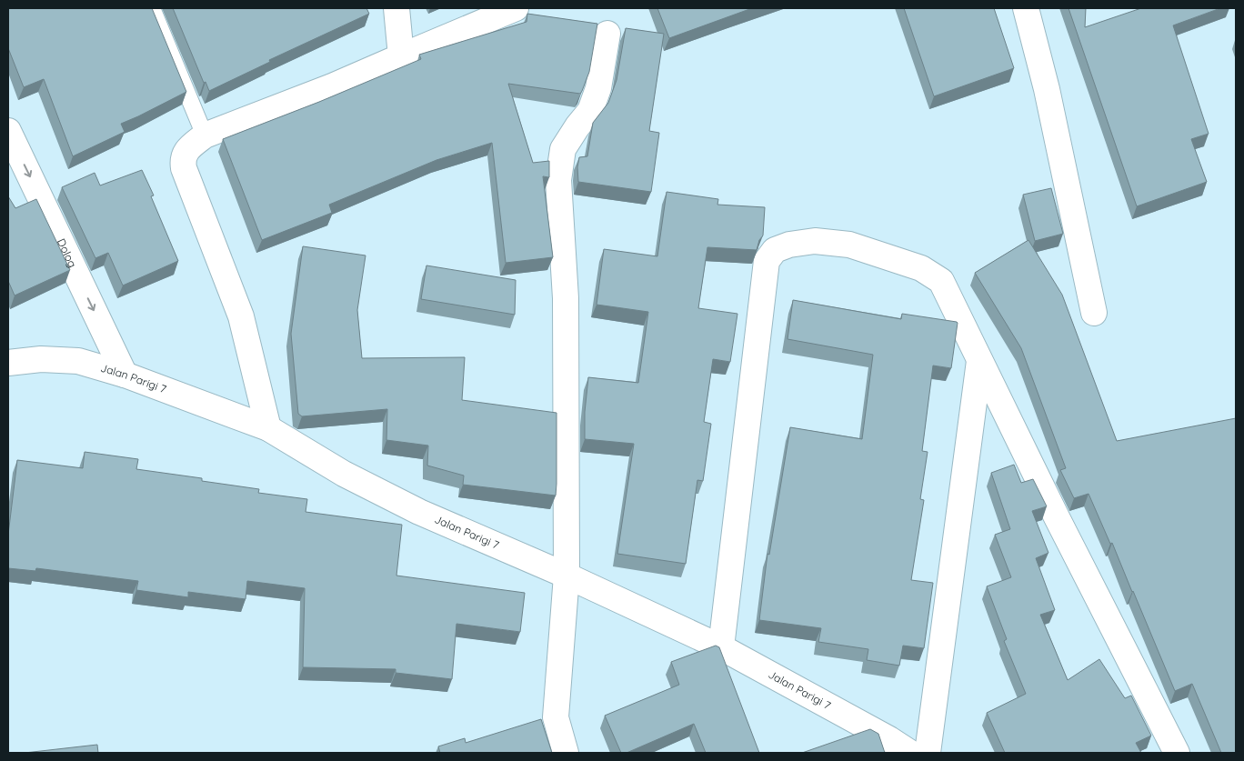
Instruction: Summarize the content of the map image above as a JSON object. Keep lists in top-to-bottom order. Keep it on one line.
{"streets":{"street":["Dolog","Jalan Parigi 7"]},"crossings":[["Dolog","Jalan Parigi 7"]]}
